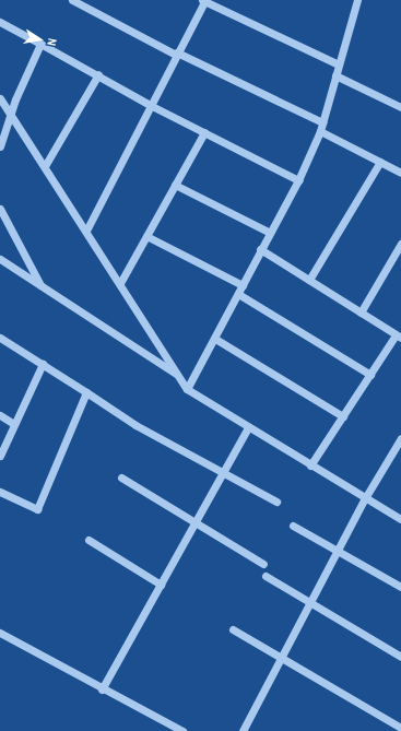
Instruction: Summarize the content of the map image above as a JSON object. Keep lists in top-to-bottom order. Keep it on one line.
{"north":"right"}
